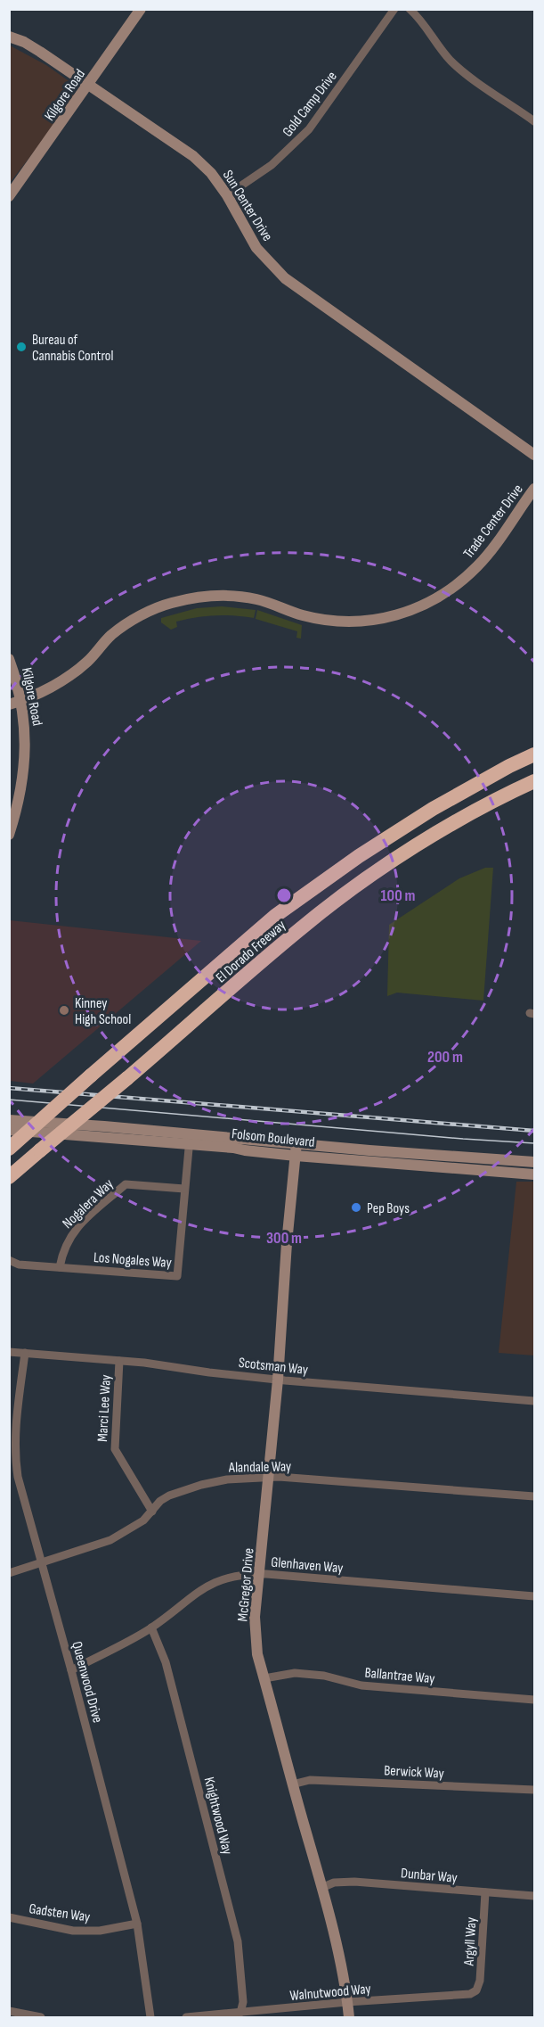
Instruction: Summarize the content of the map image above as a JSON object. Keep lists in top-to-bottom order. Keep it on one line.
{"streets":{"highway":["El Dorado Freeway"],"street":["Kilgore Road","Gold Camp Drive","Sun Center Drive","Trade Center Drive","Folsom Boulevard","Nogalera Way","Los Nogales Way","Scotsman Way","Marci Lee Way","Alandale Way","Glenhaven Way","McGregor Drive","Ballantrae Way","Queenwood Drive","Berwick Way","Knightwood Way","Dunbar Way","Gadsten Way","Argyll Way","Walnutwood Way"]},"crossings":[["Kilgore Road","Sun Center Drive"],["Kilgore Road","Trade Center Drive"],["Gold Camp Drive","Sun Center Drive"],["Folsom Boulevard","Los Nogales Way"],["Folsom Boulevard","McGregor Drive"],["Nogalera Way","Los Nogales Way"],["Scotsman Way","Marci Lee Way"],["Scotsman Way","McGregor Drive"],["Scotsman Way","Queenwood Drive"],["Marci Lee Way","Alandale Way"],["Alandale Way","McGregor Drive"],["Alandale Way","Queenwood Drive"],["Glenhaven Way","McGregor Drive"],["Glenhaven Way","Queenwood Drive"],["Glenhaven Way","Knightwood Way"],["McGregor Drive","Ballantrae Way"],["McGregor Drive","Berwick Way"],["McGregor Drive","Dunbar Way"],["McGregor Drive","Walnutwood Way"],["Queenwood Drive","Gadsten Way"],["Knightwood Way","Walnutwood Way"],["Dunbar Way","Argyll Way"],["Argyll Way","Walnutwood Way"]],"places":["Bureau of Cannabis Control","Kinney High School","Pep Boys"],"rings":["100 m","200 m","300 m"]}
